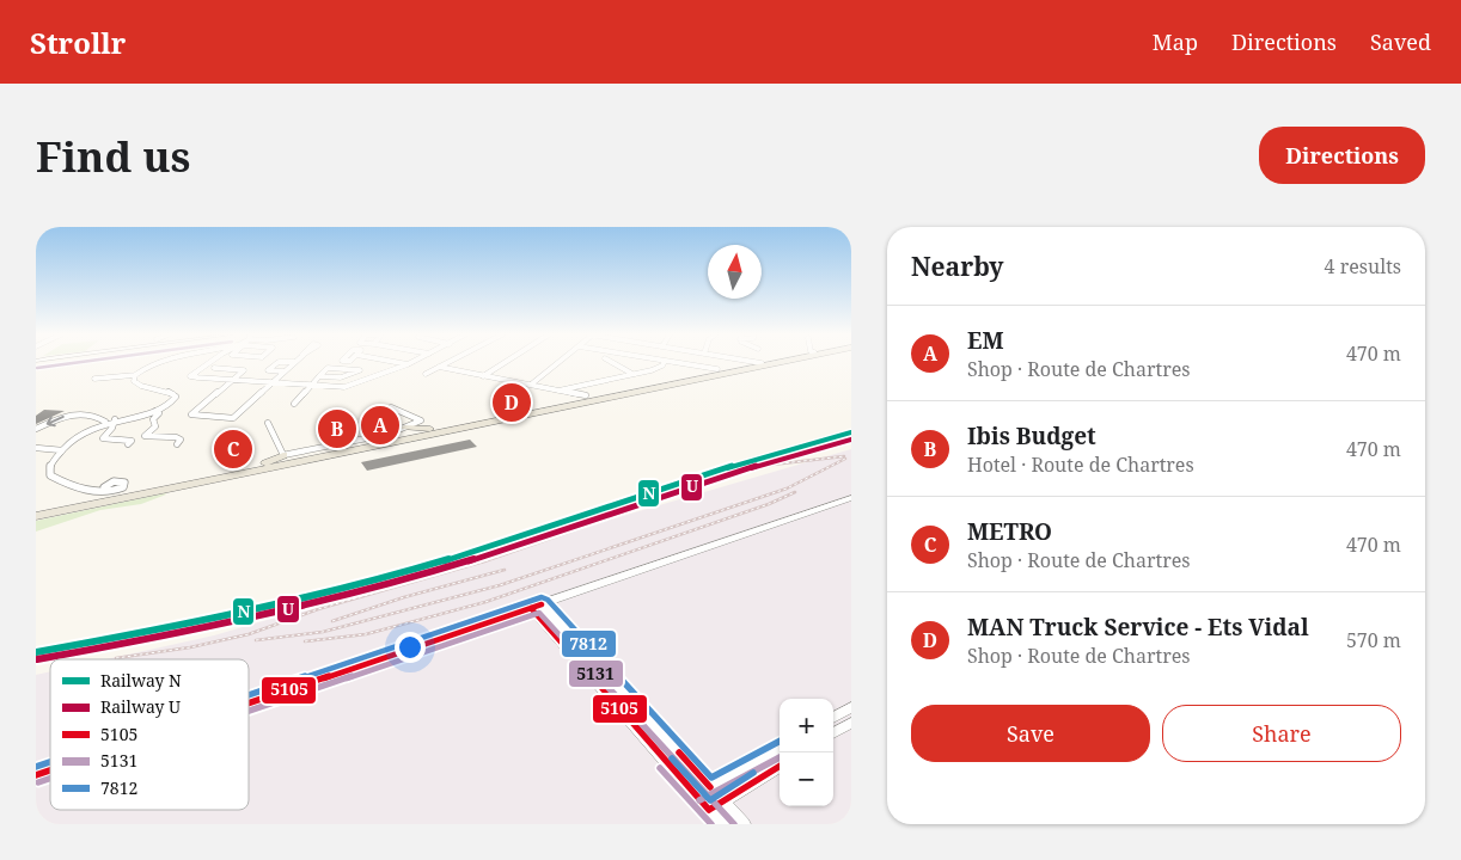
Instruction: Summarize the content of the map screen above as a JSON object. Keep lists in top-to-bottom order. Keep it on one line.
{"lines":["transit line 5131","rail line N","rail line U","transit line 7812","transit line 5105"],"legend":["Railway N","Railway U","5105","5131","7812"],"north":"top","page":{"header":"Strollr","nav":["Map","Directions","Saved"],"buttons":["Directions",["Save","Share"]],"title":"Find us","heading":["Nearby","4 results"],"list":[{"mark":"A","name":"EM","note":"Shop · Route de Chartres","value":"470 m"},{"mark":"B","name":"Ibis Budget","note":"Hotel · Route de Chartres","value":"470 m"},{"mark":"C","name":"METRO","note":"Shop · Route de Chartres","value":"470 m"},{"mark":"D","name":"MAN Truck Service - Ets Vidal","note":"Shop · Route de Chartres","value":"570 m"}],"pins":["D","A","B","C"],"map_buttons":["+","−"]}}
